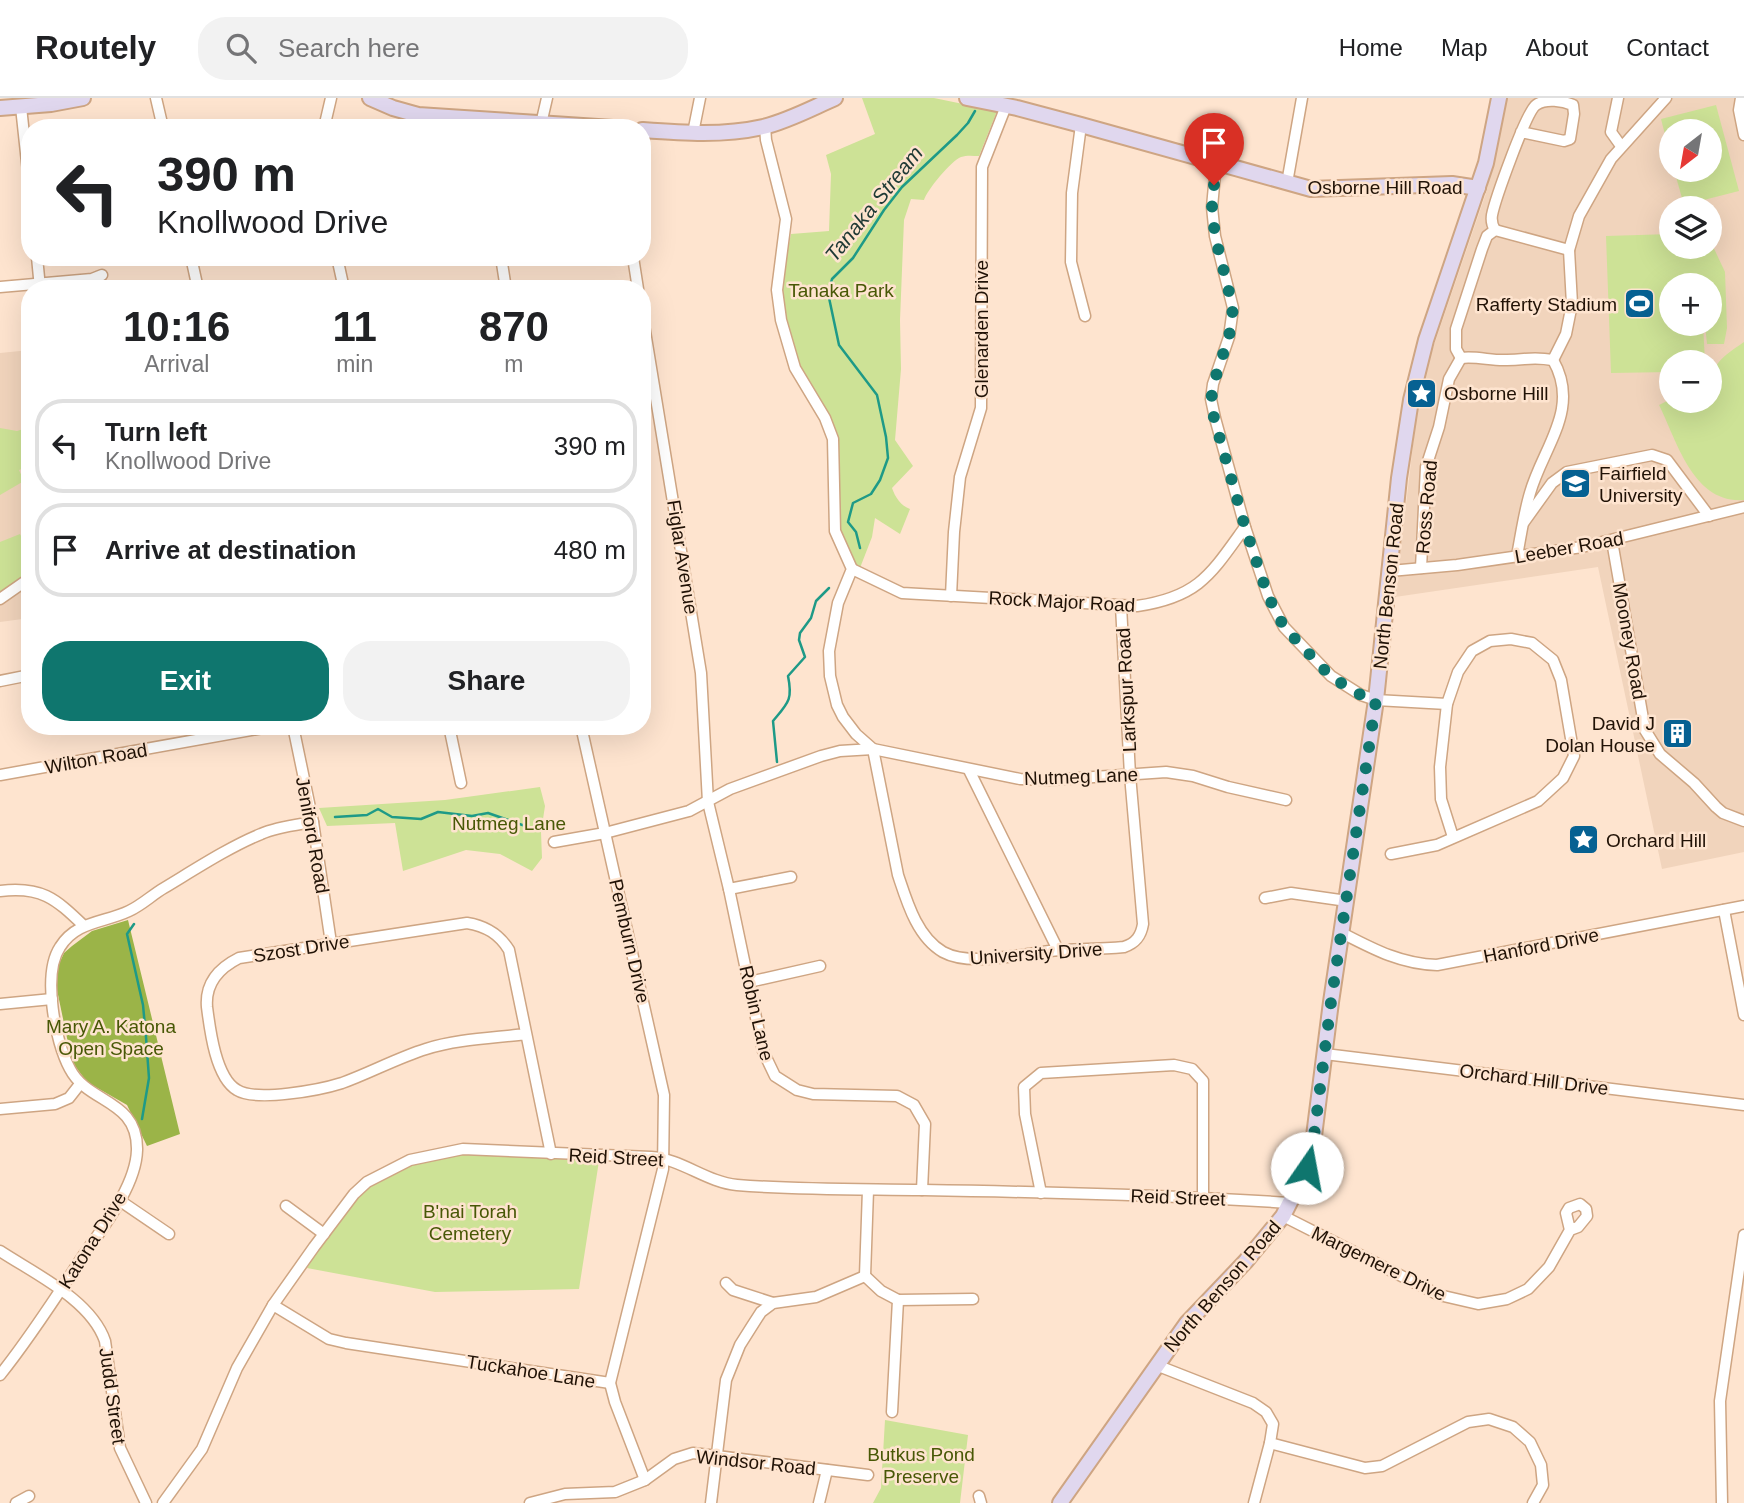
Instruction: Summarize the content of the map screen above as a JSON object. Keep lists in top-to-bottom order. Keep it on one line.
{"streets":{"main road":["Osborne Hill Road","North Benson Road"],"street":["Glenarden Drive","Ross Road","Leeber Road","Figlar Avenue","Rock Major Road","Mooney Road","Larkspur Road","Wilton Road","Nutmeg Lane","Jeniford Road","Pemburn Drive","Hanford Drive","Szost Drive","University Drive","Robin Lane","Orchard Hill Drive","Reid Street","Katona Drive","Margemere Drive","Tuckahoe Lane","Judd Street","Windsor Road"]},"crossings":[["Osborne Hill Road","Glenarden Drive"],["Osborne Hill Road","North Benson Road"],["Glenarden Drive","Rock Major Road"],["Ross Road","Leeber Road"],["Leeber Road","North Benson Road"],["Leeber Road","Mooney Road"],["Figlar Avenue","Nutmeg Lane"],["Figlar Avenue","Robin Lane"],["North Benson Road","Hanford Drive"],["North Benson Road","Orchard Hill Drive"],["North Benson Road","Reid Street"],["North Benson Road","Margemere Drive"],["Rock Major Road","Larkspur Road"],["Larkspur Road","Nutmeg Lane"],["Larkspur Road","University Drive"],["Nutmeg Lane","Pemburn Drive"],["Nutmeg Lane","University Drive"],["Nutmeg Lane","Robin Lane"],["Jeniford Road","Szost Drive"],["Pemburn Drive","Reid Street"],["Pemburn Drive","Tuckahoe Lane"],["Szost Drive","Reid Street"],["Robin Lane","Reid Street"],["Reid Street","Tuckahoe Lane"],["Katona Drive","Judd Street"]],"water":["Tanaka Stream"],"parks":["Tanaka Park","Nutmeg Lane","Mary A. Katona Open Space","B'nai Torah Cemetery","Butkus Pond Preserve"],"places":{"sports":["Rafferty Stadium"],"place":["Osborne Hill","Orchard Hill"],"school or university":["Fairfield University"],"building":["David J Dolan House"]},"north":"bottom left","page":{"header":"Routely","search":"Search here","nav":["Home","Map","About","Contact"],"map_buttons":["+","−"],"turn":["390 m","Knollwood Drive"],"eta":["10:16","Arrival","11","min","870","m"],"list":[{"name":"Turn left","note":"Knollwood Drive","value":"390 m"},{"name":"Arrive at destination","value":"480 m"}],"buttons":["Exit","Share"]}}
